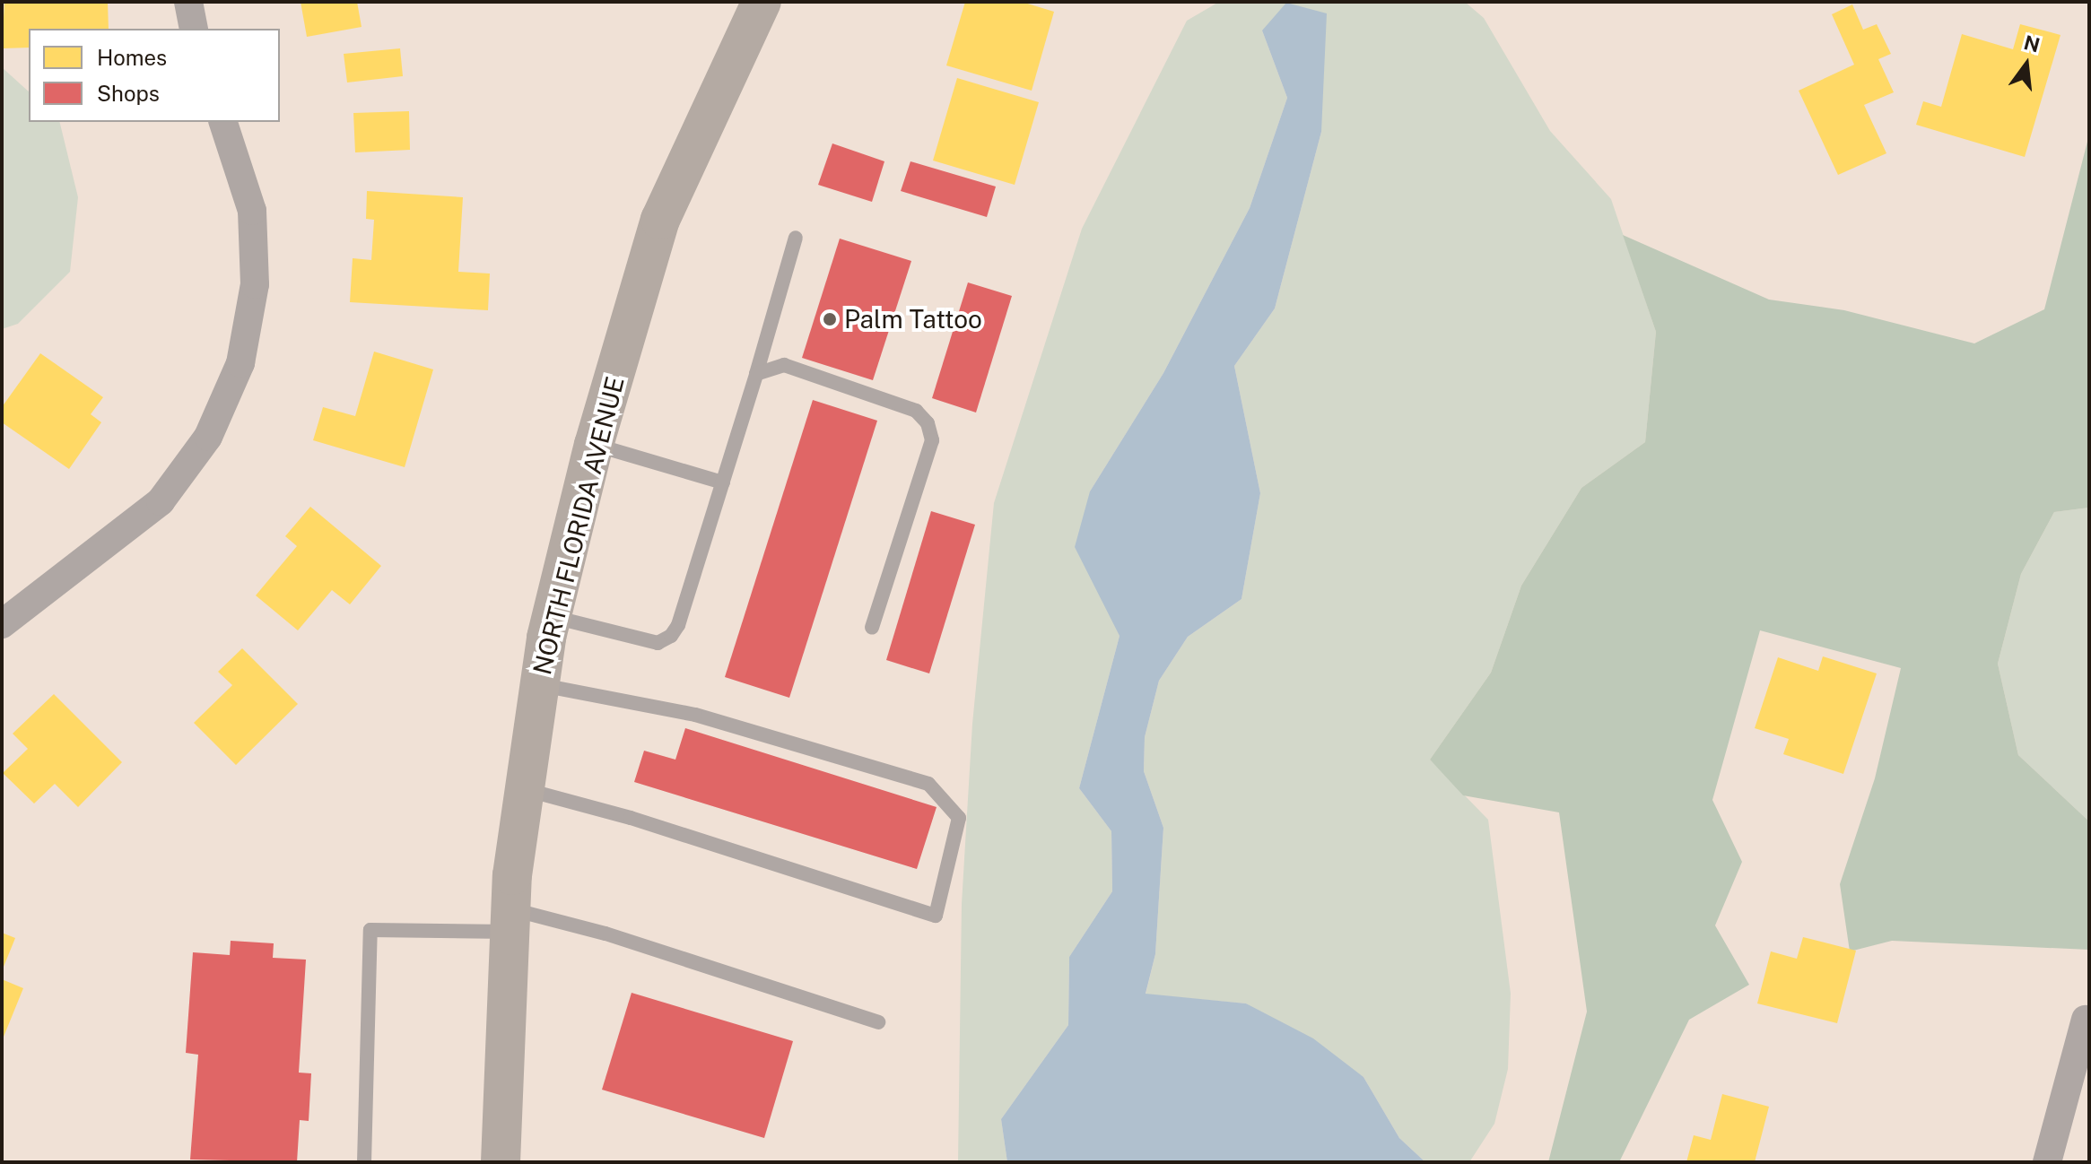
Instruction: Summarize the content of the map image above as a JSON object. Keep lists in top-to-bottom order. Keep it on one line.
{"streets":{"main road":["NORTH FLORIDA AVENUE"]},"places":["Palm Tattoo"],"legend":["Homes","Shops"],"north":"top"}
